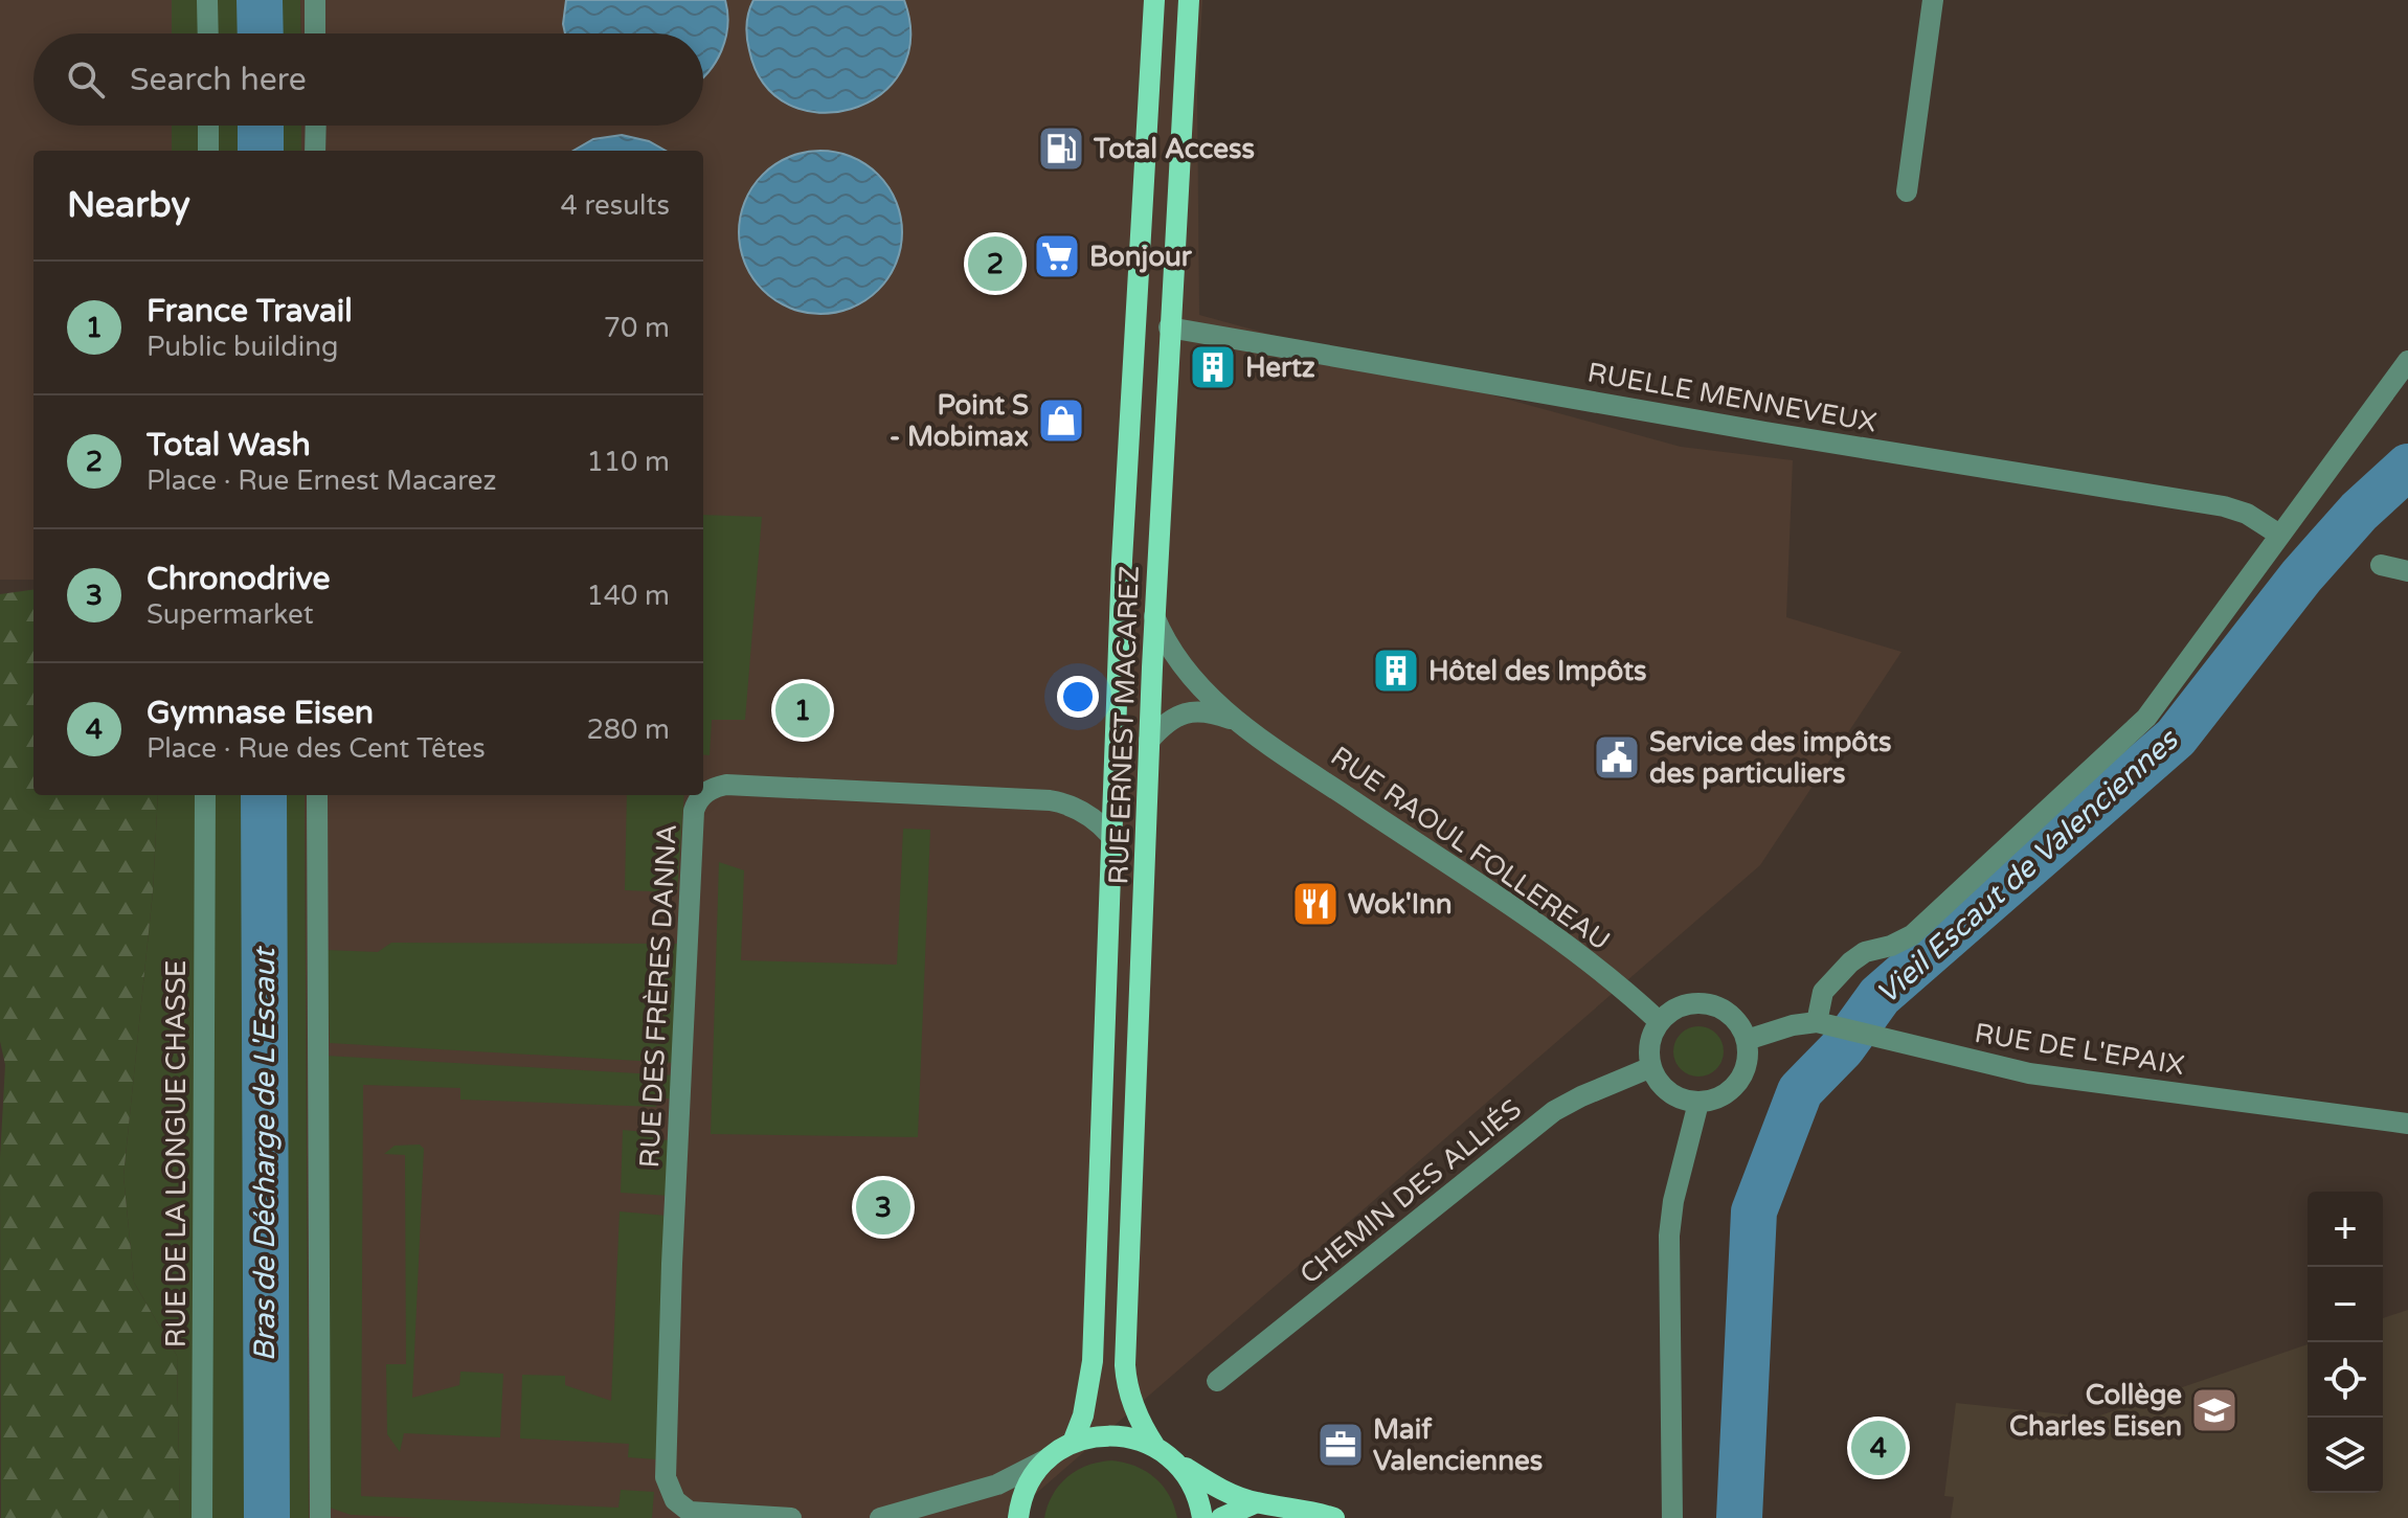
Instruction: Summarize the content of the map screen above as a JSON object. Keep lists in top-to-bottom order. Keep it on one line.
{"streets":{"main road":["RUE ERNEST MACAREZ"],"street":["RUELLE MENNEVEUX","RUE RAOUL FOLLEREAU","RUE DES FRÈRES DANNA","RUE DE L'EPAIX","RUE DE LA LONGUE CHASSE","CHEMIN DES ALLIÉS"]},"crossings":[["RUELLE MENNEVEUX","RUE ERNEST MACAREZ"],["RUE ERNEST MACAREZ","RUE RAOUL FOLLEREAU"],["RUE ERNEST MACAREZ","RUE DES FRÈRES DANNA"],["RUE RAOUL FOLLEREAU","RUE DE L'EPAIX"],["RUE RAOUL FOLLEREAU","CHEMIN DES ALLIÉS"],["RUE DE L'EPAIX","CHEMIN DES ALLIÉS"]],"water":["Vieil Escaut de Valenciennes","Bras de Décharge de L'Escaut"],"places":{"fuel station":["Total Access"],"supermarket":["Bonjour"],"building":["Hertz","Hôtel des Impôts"],"shop":["Point S - Mobimax"],"public building":["Service des impôts des particuliers"],"restaurant":["Wok'Inn"],"school or university":["Collège Charles Eisen"],"office":["Maif Valenciennes"]},"page":{"search":"Search here","heading":["Nearby","4 results"],"pins":["2","1","3","4"],"list":[{"mark":"1","name":"France Travail","note":"Public building","value":"70 m"},{"mark":"2","name":"Total Wash","note":"Place · Rue Ernest Macarez","value":"110 m"},{"mark":"3","name":"Chronodrive","note":"Supermarket","value":"140 m"},{"mark":"4","name":"Gymnase Eisen","note":"Place · Rue des Cent Têtes","value":"280 m"}],"map_buttons":["+","−"]}}
